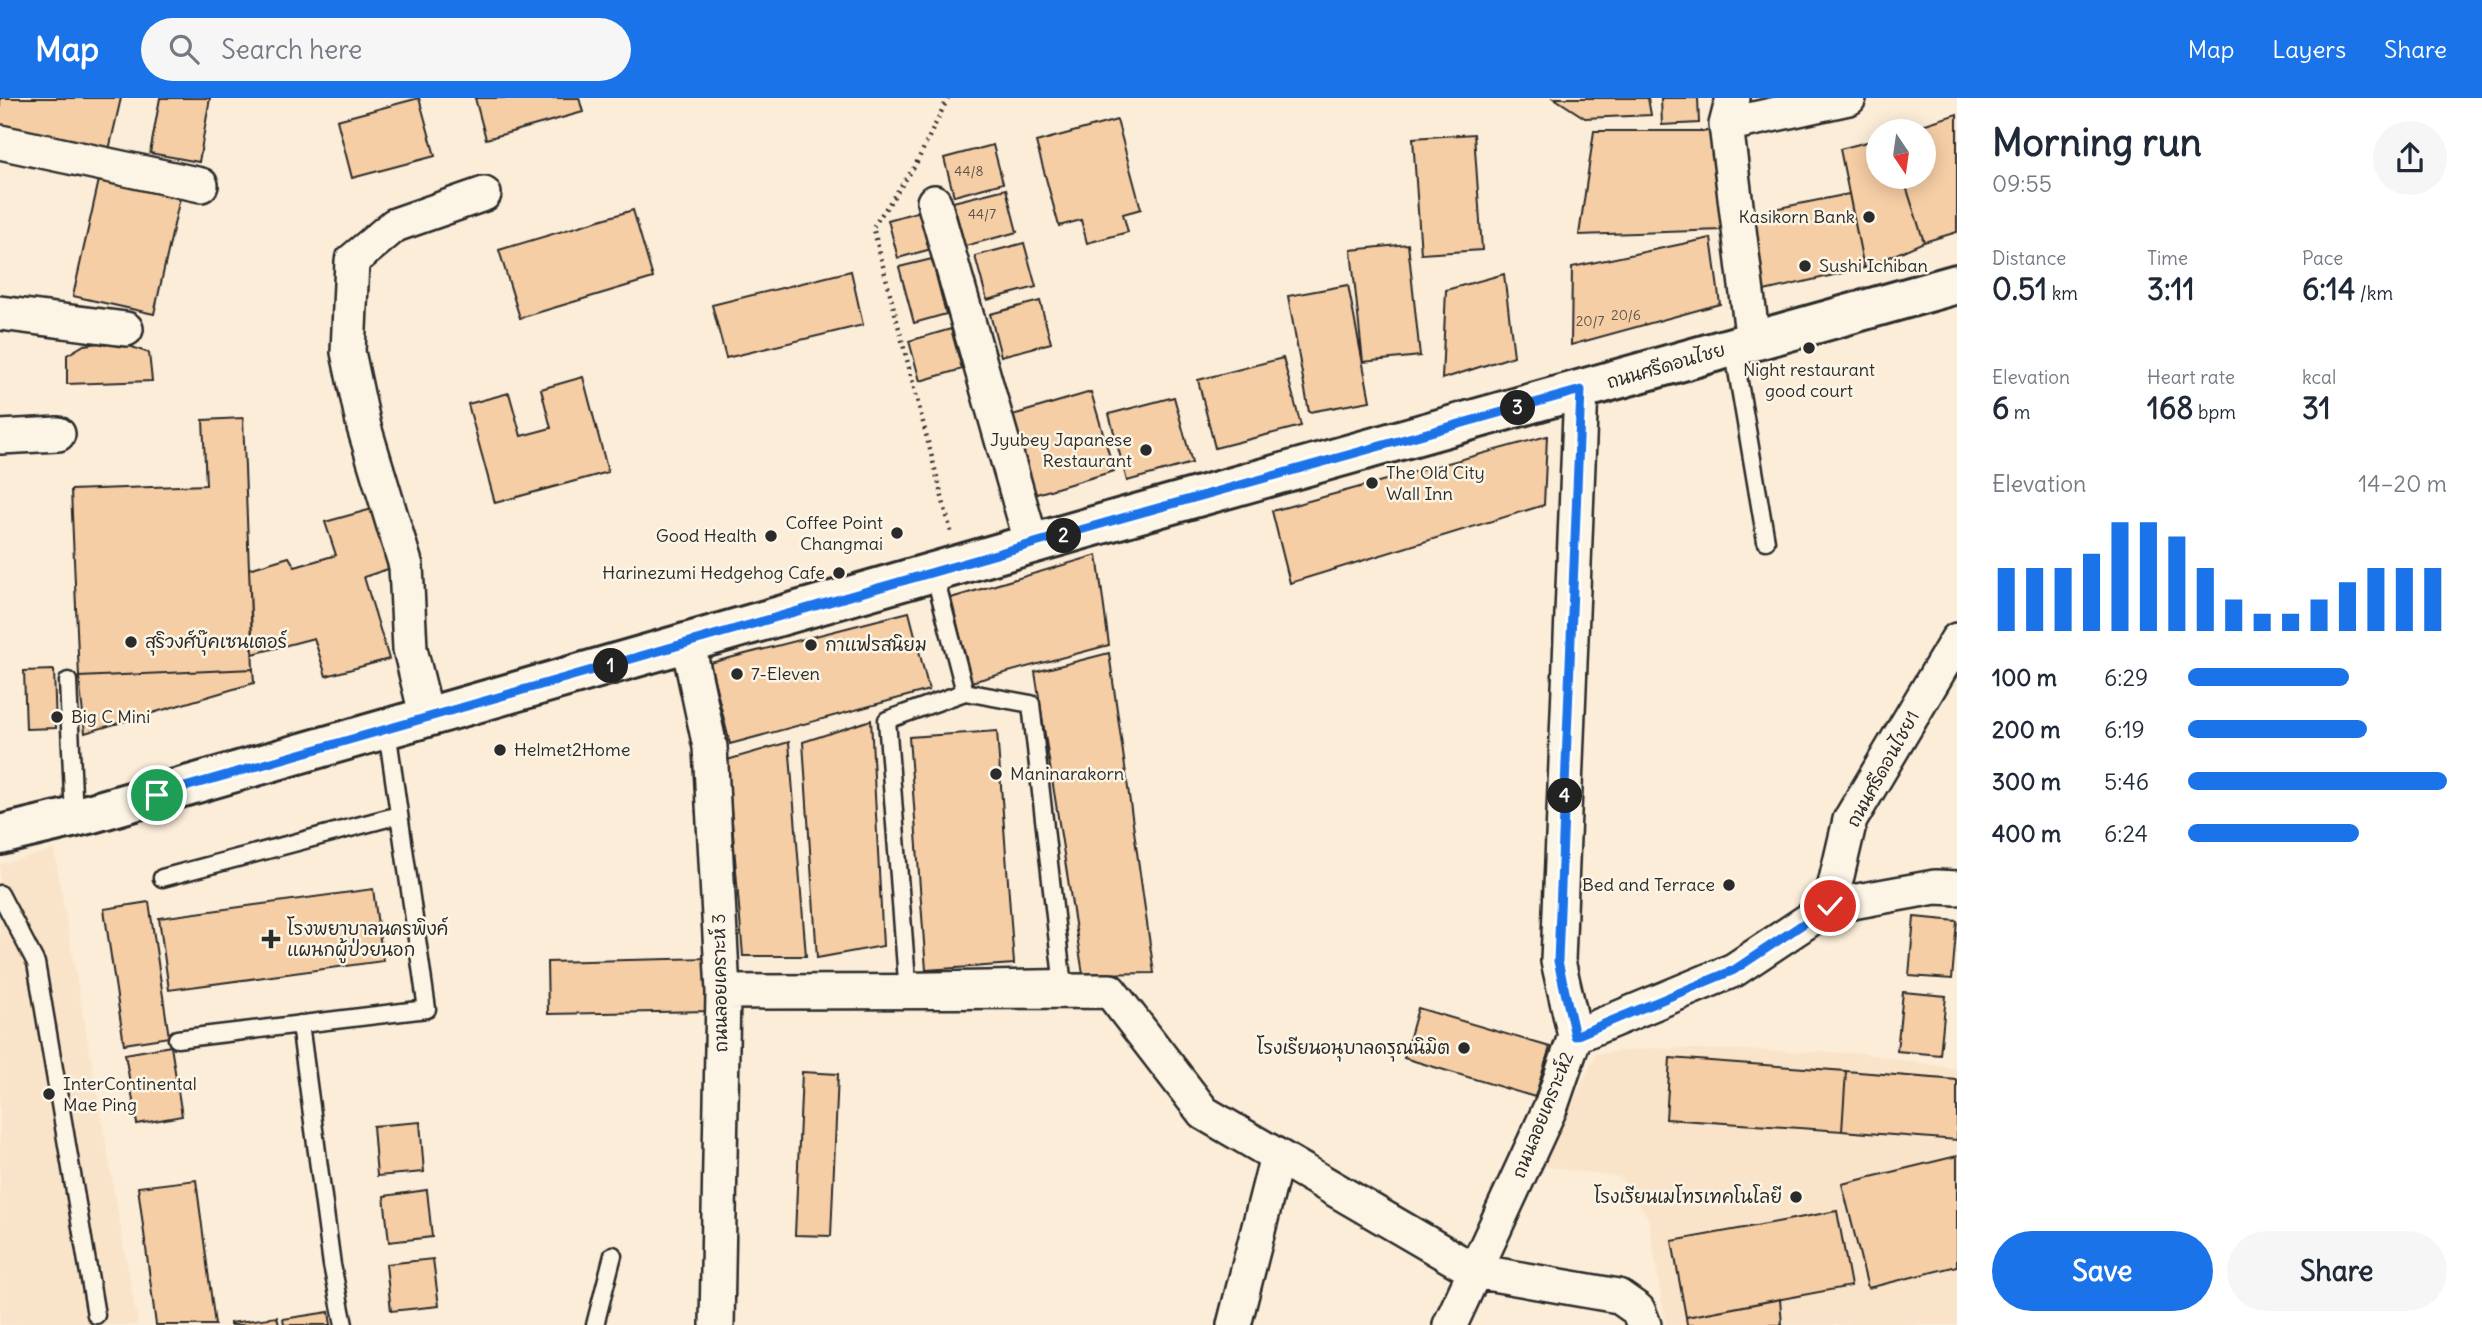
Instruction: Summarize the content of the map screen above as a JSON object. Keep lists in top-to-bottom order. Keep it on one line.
{"streets":{"street":["ถนนศรีดอนไชย","ถนนศรีดอนไชย1","ถนนลอยเคราะห์ 3","ถนนลอยเคราะห์2"]},"crossings":[["ถนนศรีดอนไชย","ถนนลอยเคราะห์ 3"],["ถนนศรีดอนไชย","ถนนลอยเคราะห์2"]],"places":{"other":["Kasikorn Bank","Sushi Ichiban","Night restaurant good court","Jyubey Japanese Restaurant","The Old City Wall Inn","Coffee Point Changmai","Good Health","Harinezumi Hedgehog Cafe","สุริวงศ์บุ๊คเซนเตอร์","กาแฟรสนิยม","7-Eleven","Big C Mini","Helmet2Home","Maninarakorn","Bed and Terrace","โรงเรียนอนุบาลดรุณนิมิต","InterContinental Mae Ping","โรงเรียนเมโทรเทคโนโลยี"],"health":["โรงพยาบาลนครพิงค์ แผนกผู้ป่วยนอก"]},"house_numbers":["44/8","44/7","20/6","20/7"],"north":"bottom","page":{"header":"Map","search":"Search here","nav":["Map","Layers","Share"],"heading":["Morning run","09:55"],"stats":[["Distance","0.51 km"],["Time","3:11"],["Pace","6:14 /km"],["Elevation","6 m"],["Heart rate","168 bpm"],["kcal","31"]],"pins":["3","2","1","4"],"chart":["Elevation","14–20 m"],"list":[{"name":"100 m","note":"6:29"},{"name":"200 m","note":"6:19"},{"name":"300 m","note":"5:46"},{"name":"400 m","note":"6:24"}],"buttons":["Save","Share"]}}
